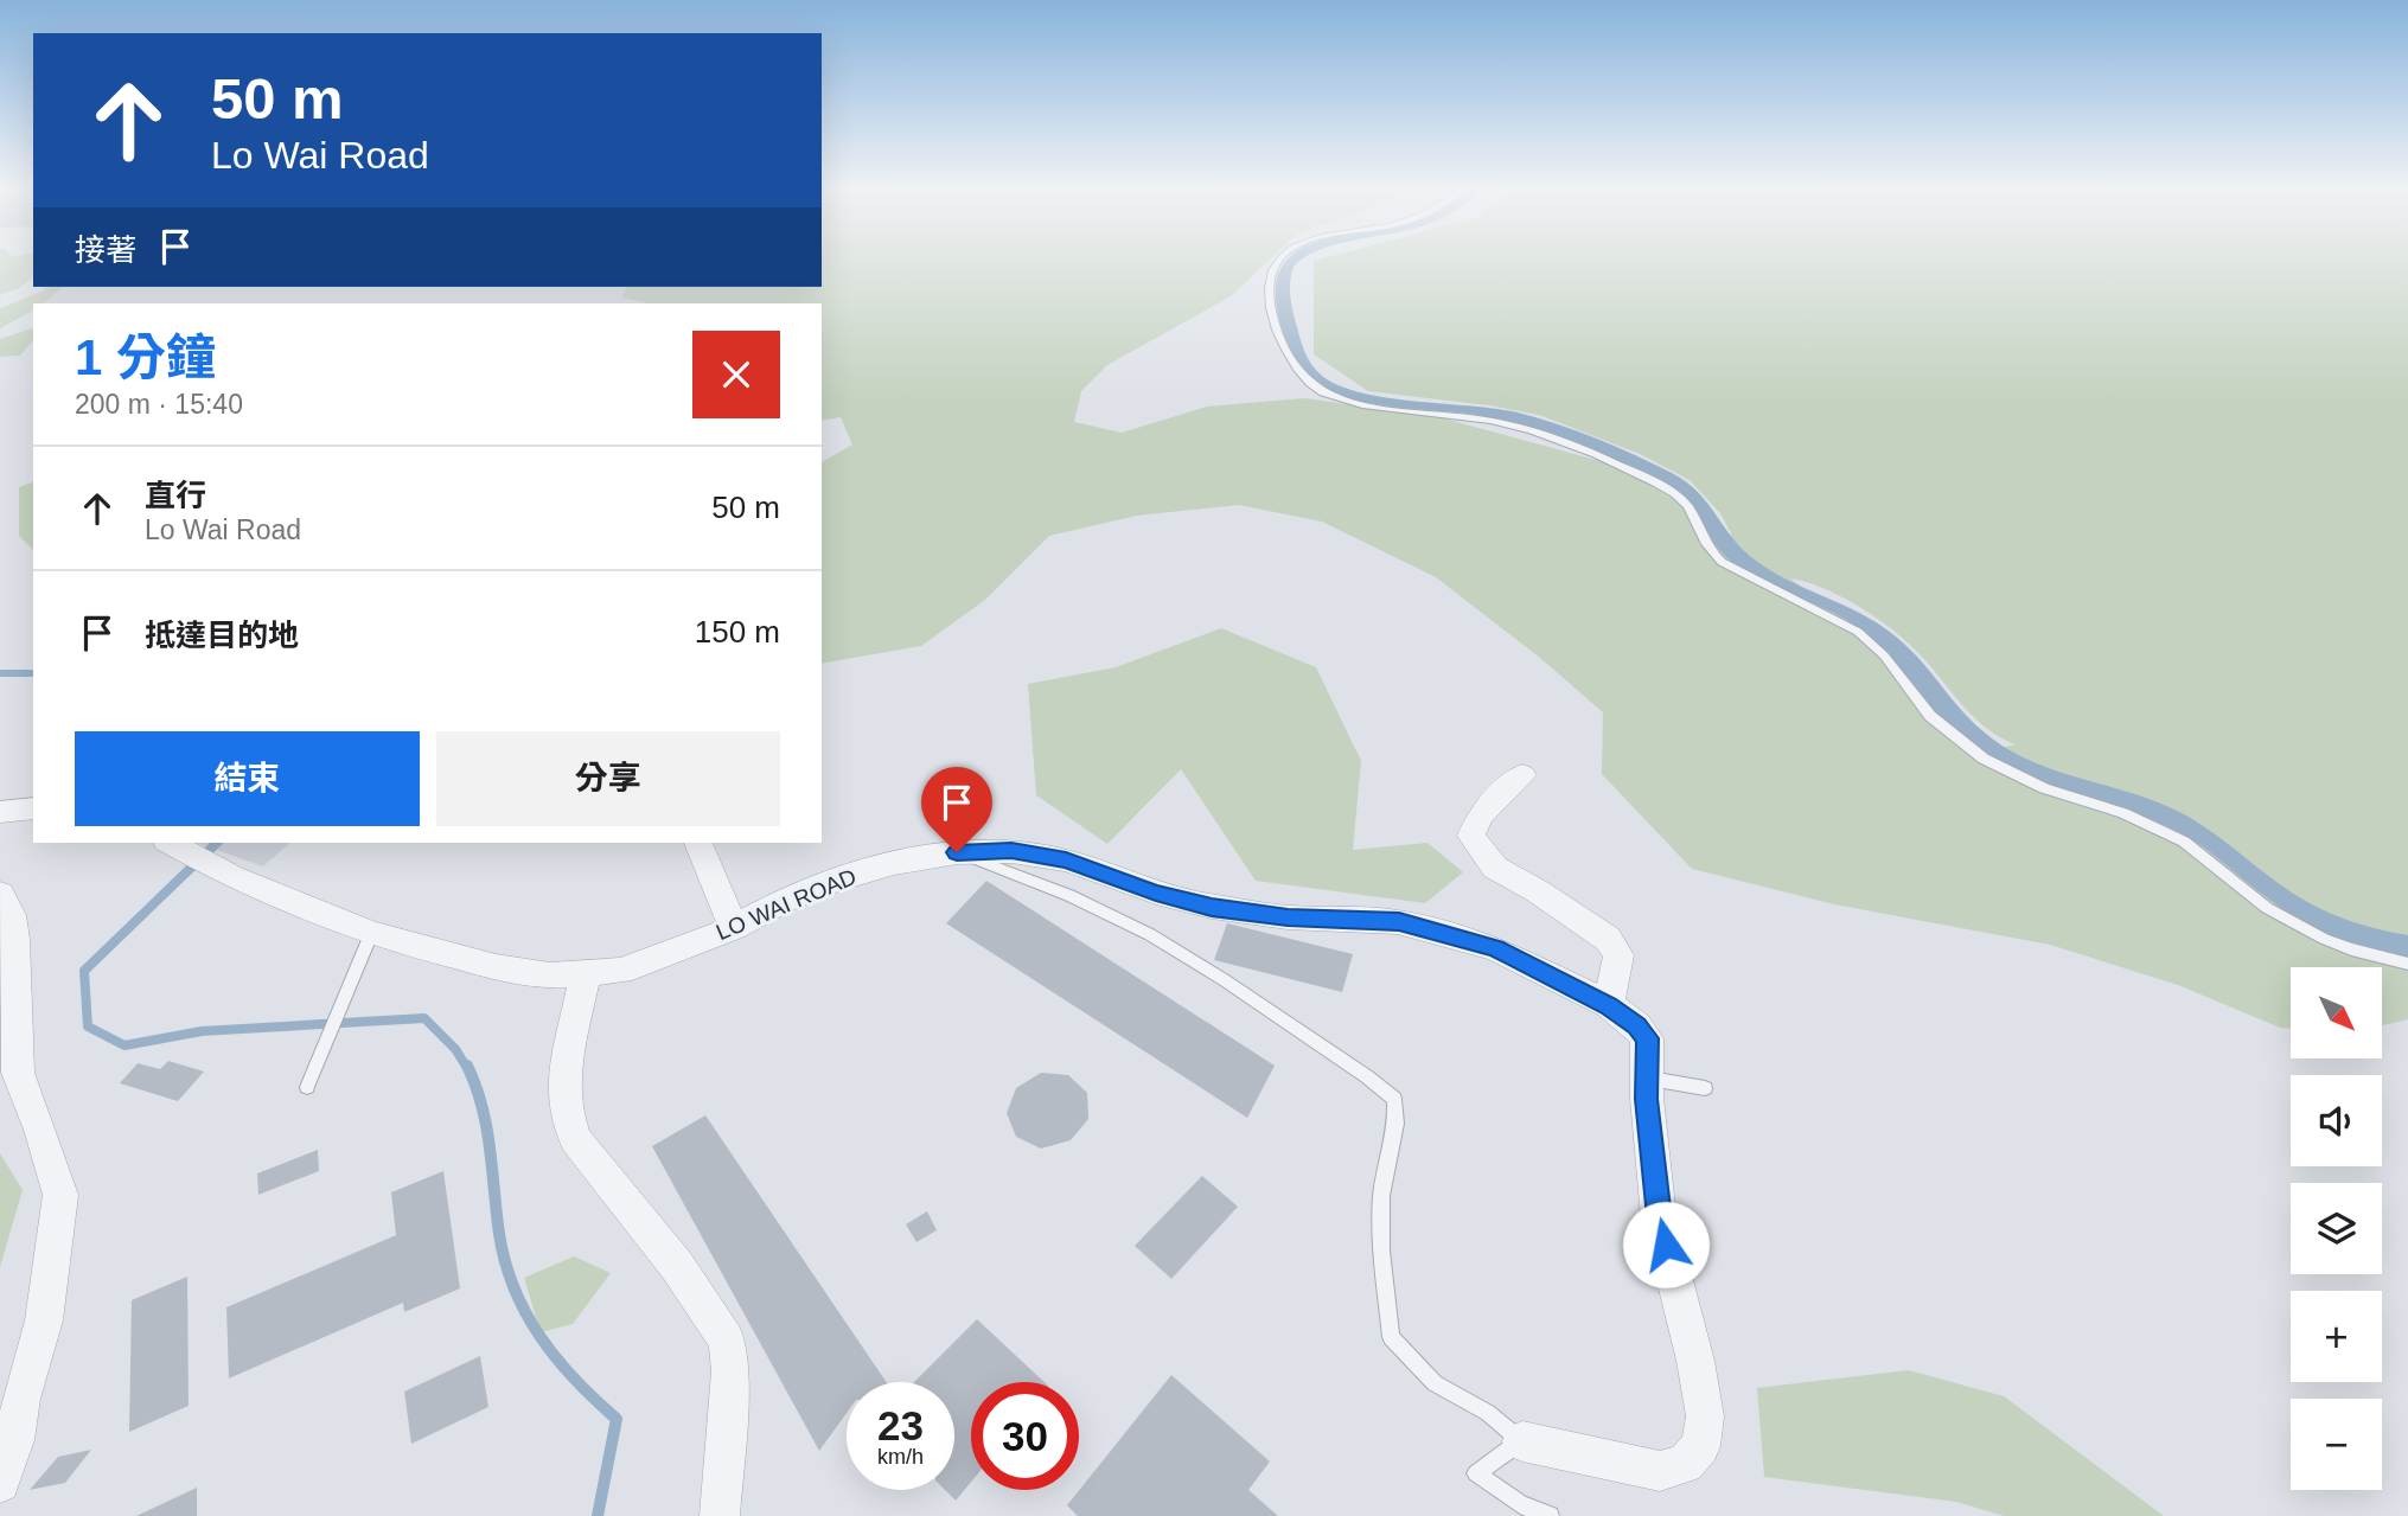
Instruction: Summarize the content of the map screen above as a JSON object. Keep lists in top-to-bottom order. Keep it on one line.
{"streets":{"street":["LO WAI ROAD"]},"north":"bottom right","page":{"turn":["50 m","Lo Wai Road"],"then":"接著","heading":["1 分鐘","200 m · 15:40"],"list":[{"name":"直行","note":"Lo Wai Road","value":"50 m"},{"name":"抵達目的地","value":"150 m"}],"buttons":["結束","分享"],"map_buttons":["+","−"],"speed":"23 km/h","limit":"30"}}
